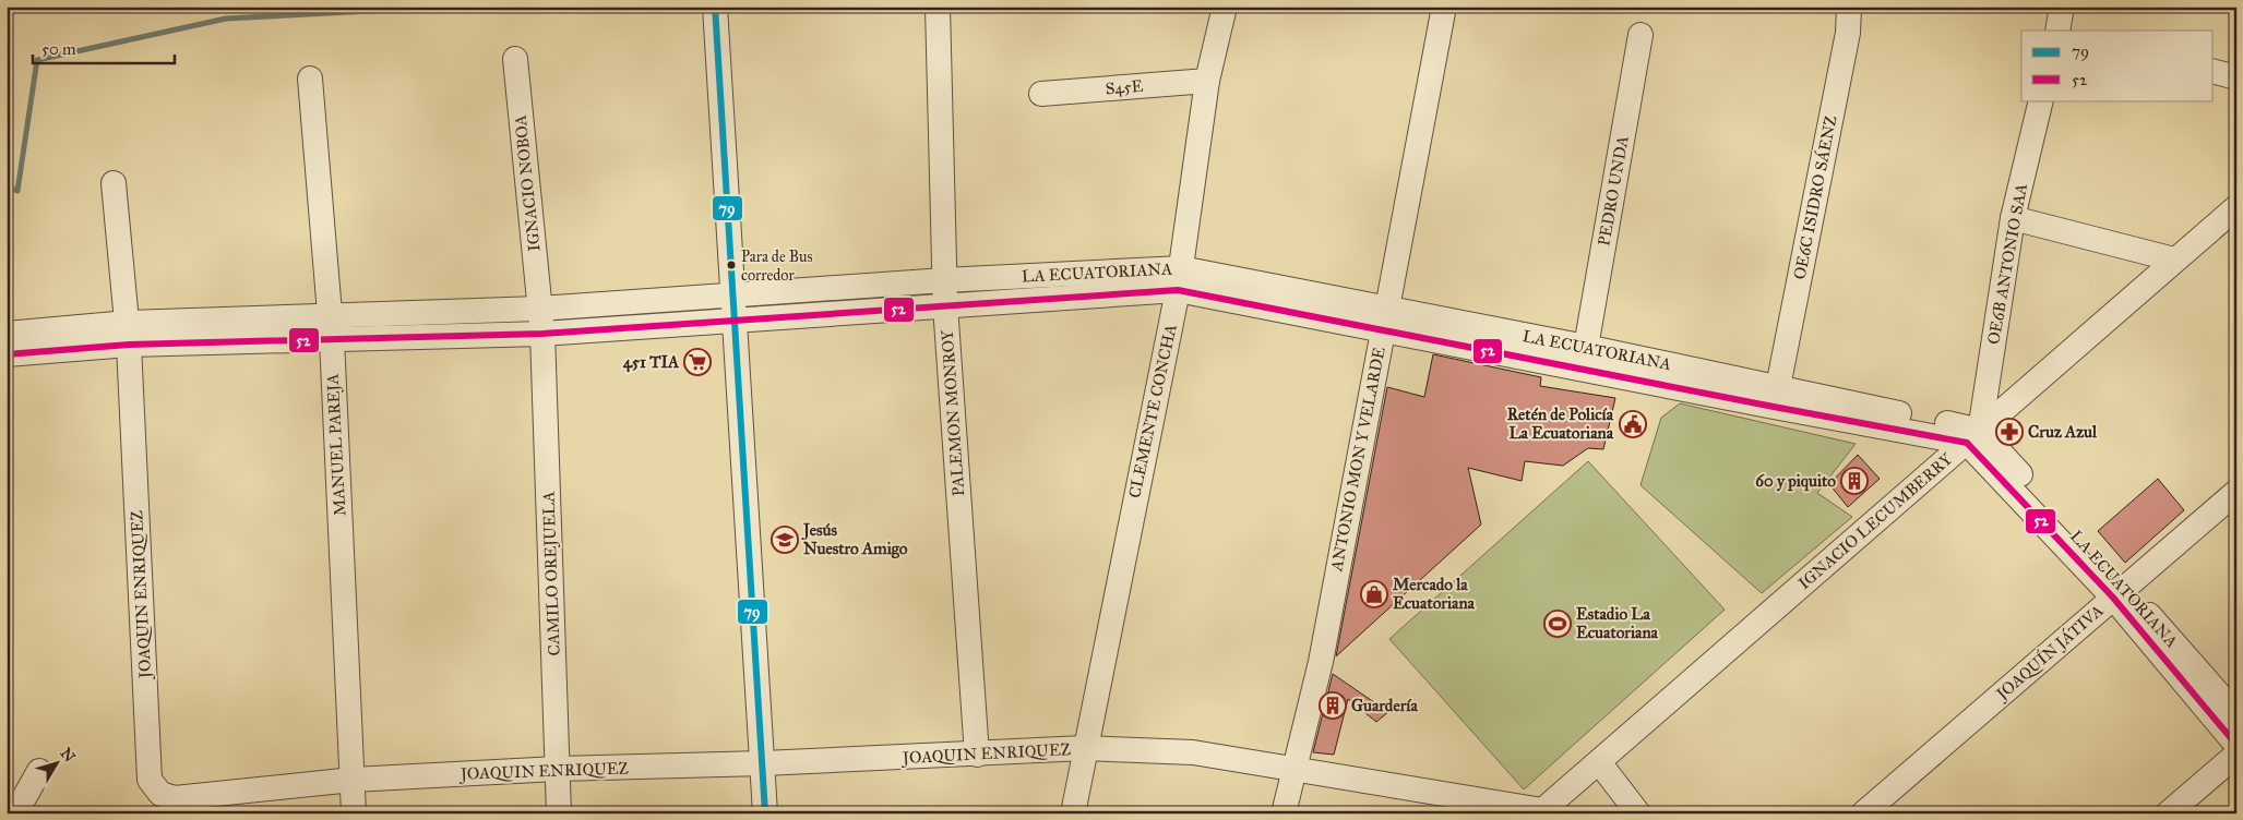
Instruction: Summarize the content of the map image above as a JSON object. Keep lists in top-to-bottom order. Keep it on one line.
{"streets":{"street":["S45E","IGNACIO NOBOA","PEDRO UNDA","OE6C ISIDRO SÁENZ","OE6B ANTONIO SAA","LA ECUATORIANA","CLEMENTE CONCHA","PALEMON MONROY","MANUEL PAREJA","ANTONIO MON Y VELARDE","IGNACIO LECUMBERRY","CAMILO OREJUELA","JOAQUIN ENRIQUEZ","JOAQUÍN JÁTIVA"]},"crossings":[["S45E","CLEMENTE CONCHA"],["IGNACIO NOBOA","LA ECUATORIANA"],["IGNACIO NOBOA","CAMILO OREJUELA"],["PEDRO UNDA","LA ECUATORIANA"],["OE6C ISIDRO SÁENZ","LA ECUATORIANA"],["OE6B ANTONIO SAA","LA ECUATORIANA"],["OE6B ANTONIO SAA","IGNACIO LECUMBERRY"],["LA ECUATORIANA","CLEMENTE CONCHA"],["LA ECUATORIANA","PALEMON MONROY"],["LA ECUATORIANA","MANUEL PAREJA"],["LA ECUATORIANA","ANTONIO MON Y VELARDE"],["LA ECUATORIANA","IGNACIO LECUMBERRY"],["LA ECUATORIANA","JOAQUÍN JÁTIVA"],["CLEMENTE CONCHA","JOAQUIN ENRIQUEZ"],["PALEMON MONROY","JOAQUIN ENRIQUEZ"],["MANUEL PAREJA","JOAQUIN ENRIQUEZ"],["ANTONIO MON Y VELARDE","JOAQUIN ENRIQUEZ"],["IGNACIO LECUMBERRY","JOAQUIN ENRIQUEZ"],["CAMILO OREJUELA","JOAQUIN ENRIQUEZ"]],"places":{"other":["Para de Bus corredor"],"supermarket":["451 TIA"],"public building":["Retén de Policía La Ecuatoriana"],"pharmacy":["Cruz Azul"],"building":["60 y piquito","Guardería"],"school or university":["Jesús Nuestro Amigo"],"shop":["Mercado la Ecuatoriana"],"sports":["Estadio La Ecuatoriana"]},"lines":["transit line 79","transit line 52"],"legend":["79","52"],"scale_bar":"50 m","north":"top right"}
